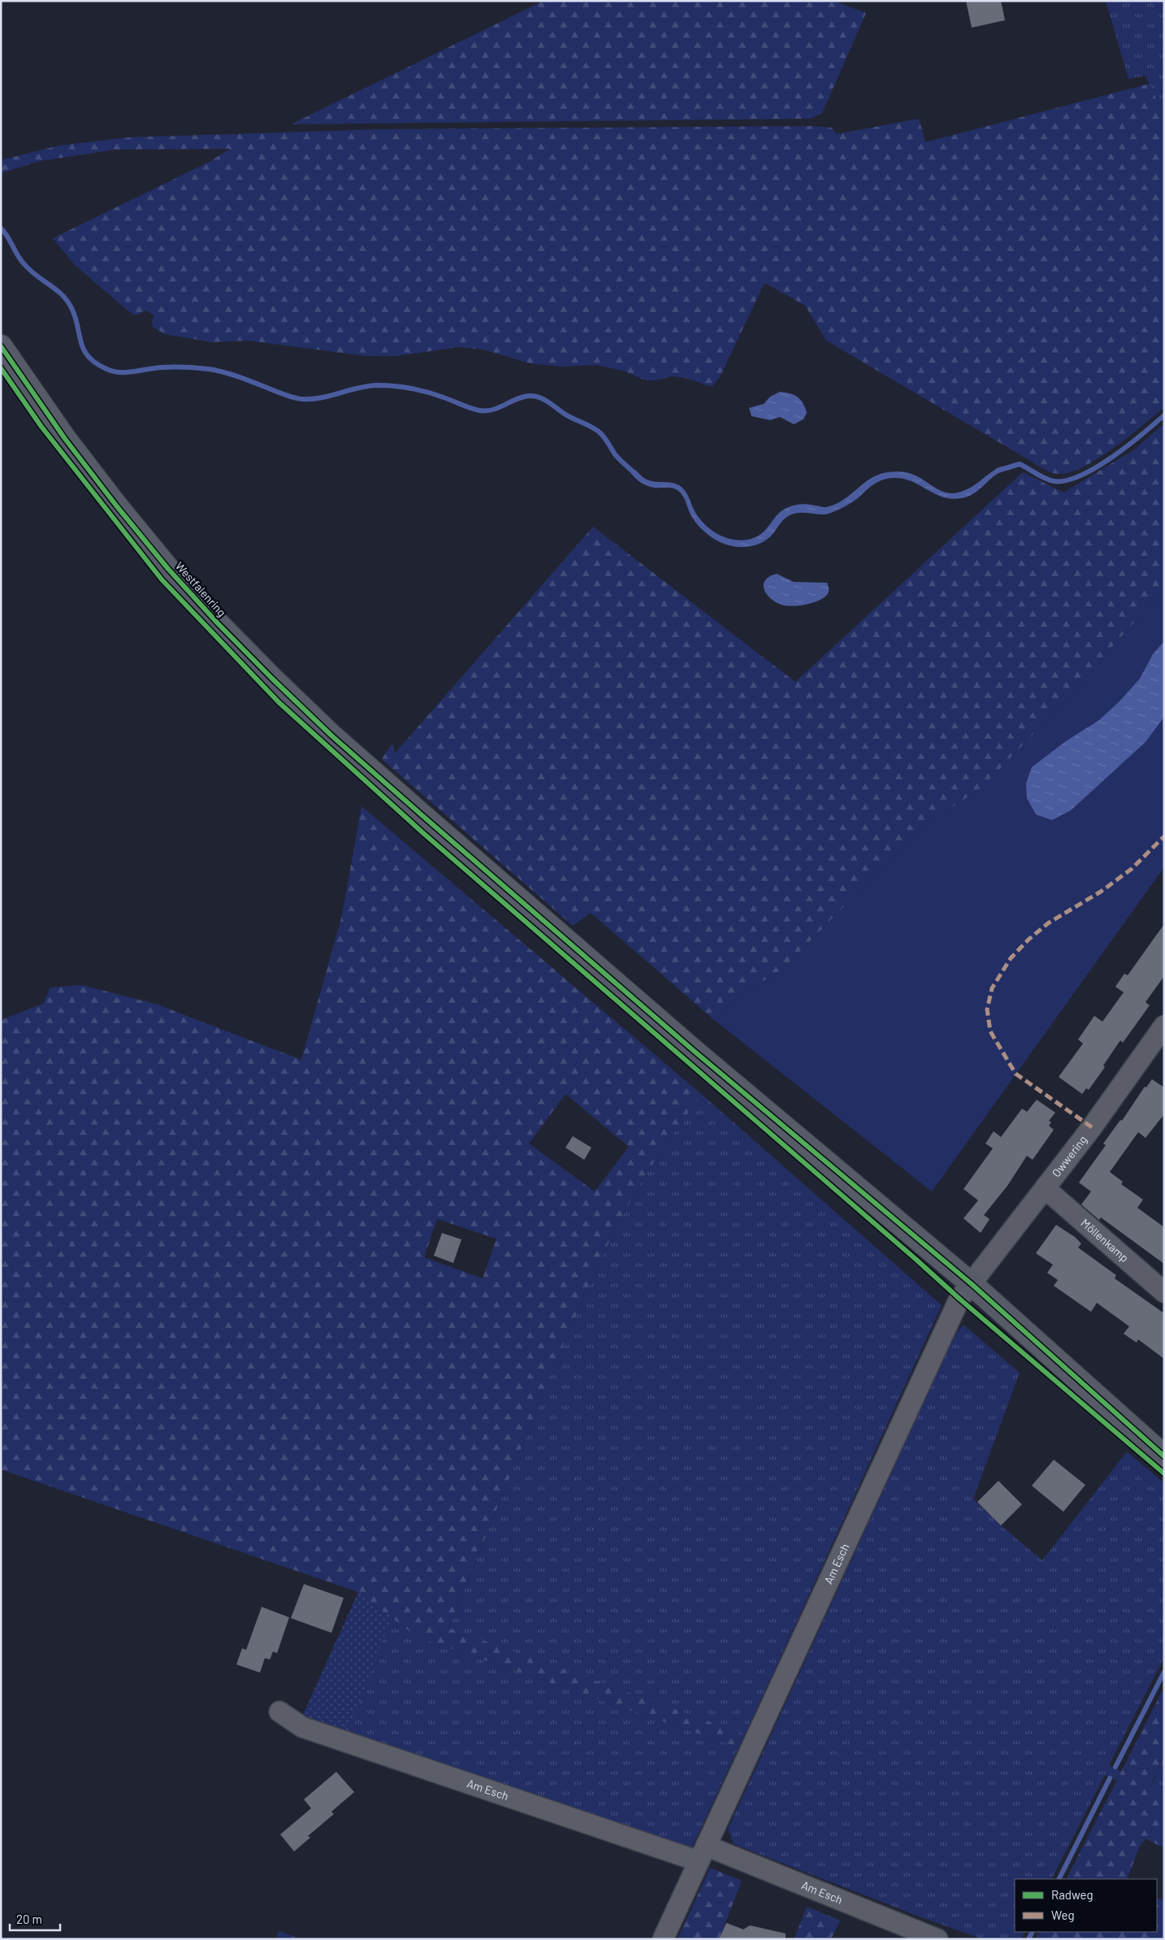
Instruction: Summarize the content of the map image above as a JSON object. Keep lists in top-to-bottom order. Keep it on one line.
{"streets":{"street":["Westfalenring","Owwering","Möllenkamp","Am Esch"]},"crossings":[["Westfalenring","Owwering"],["Westfalenring","Am Esch"],["Owwering","Möllenkamp"],["Owwering","Am Esch"]],"legend":["Radweg","Weg"],"scale_bar":"20 m"}
